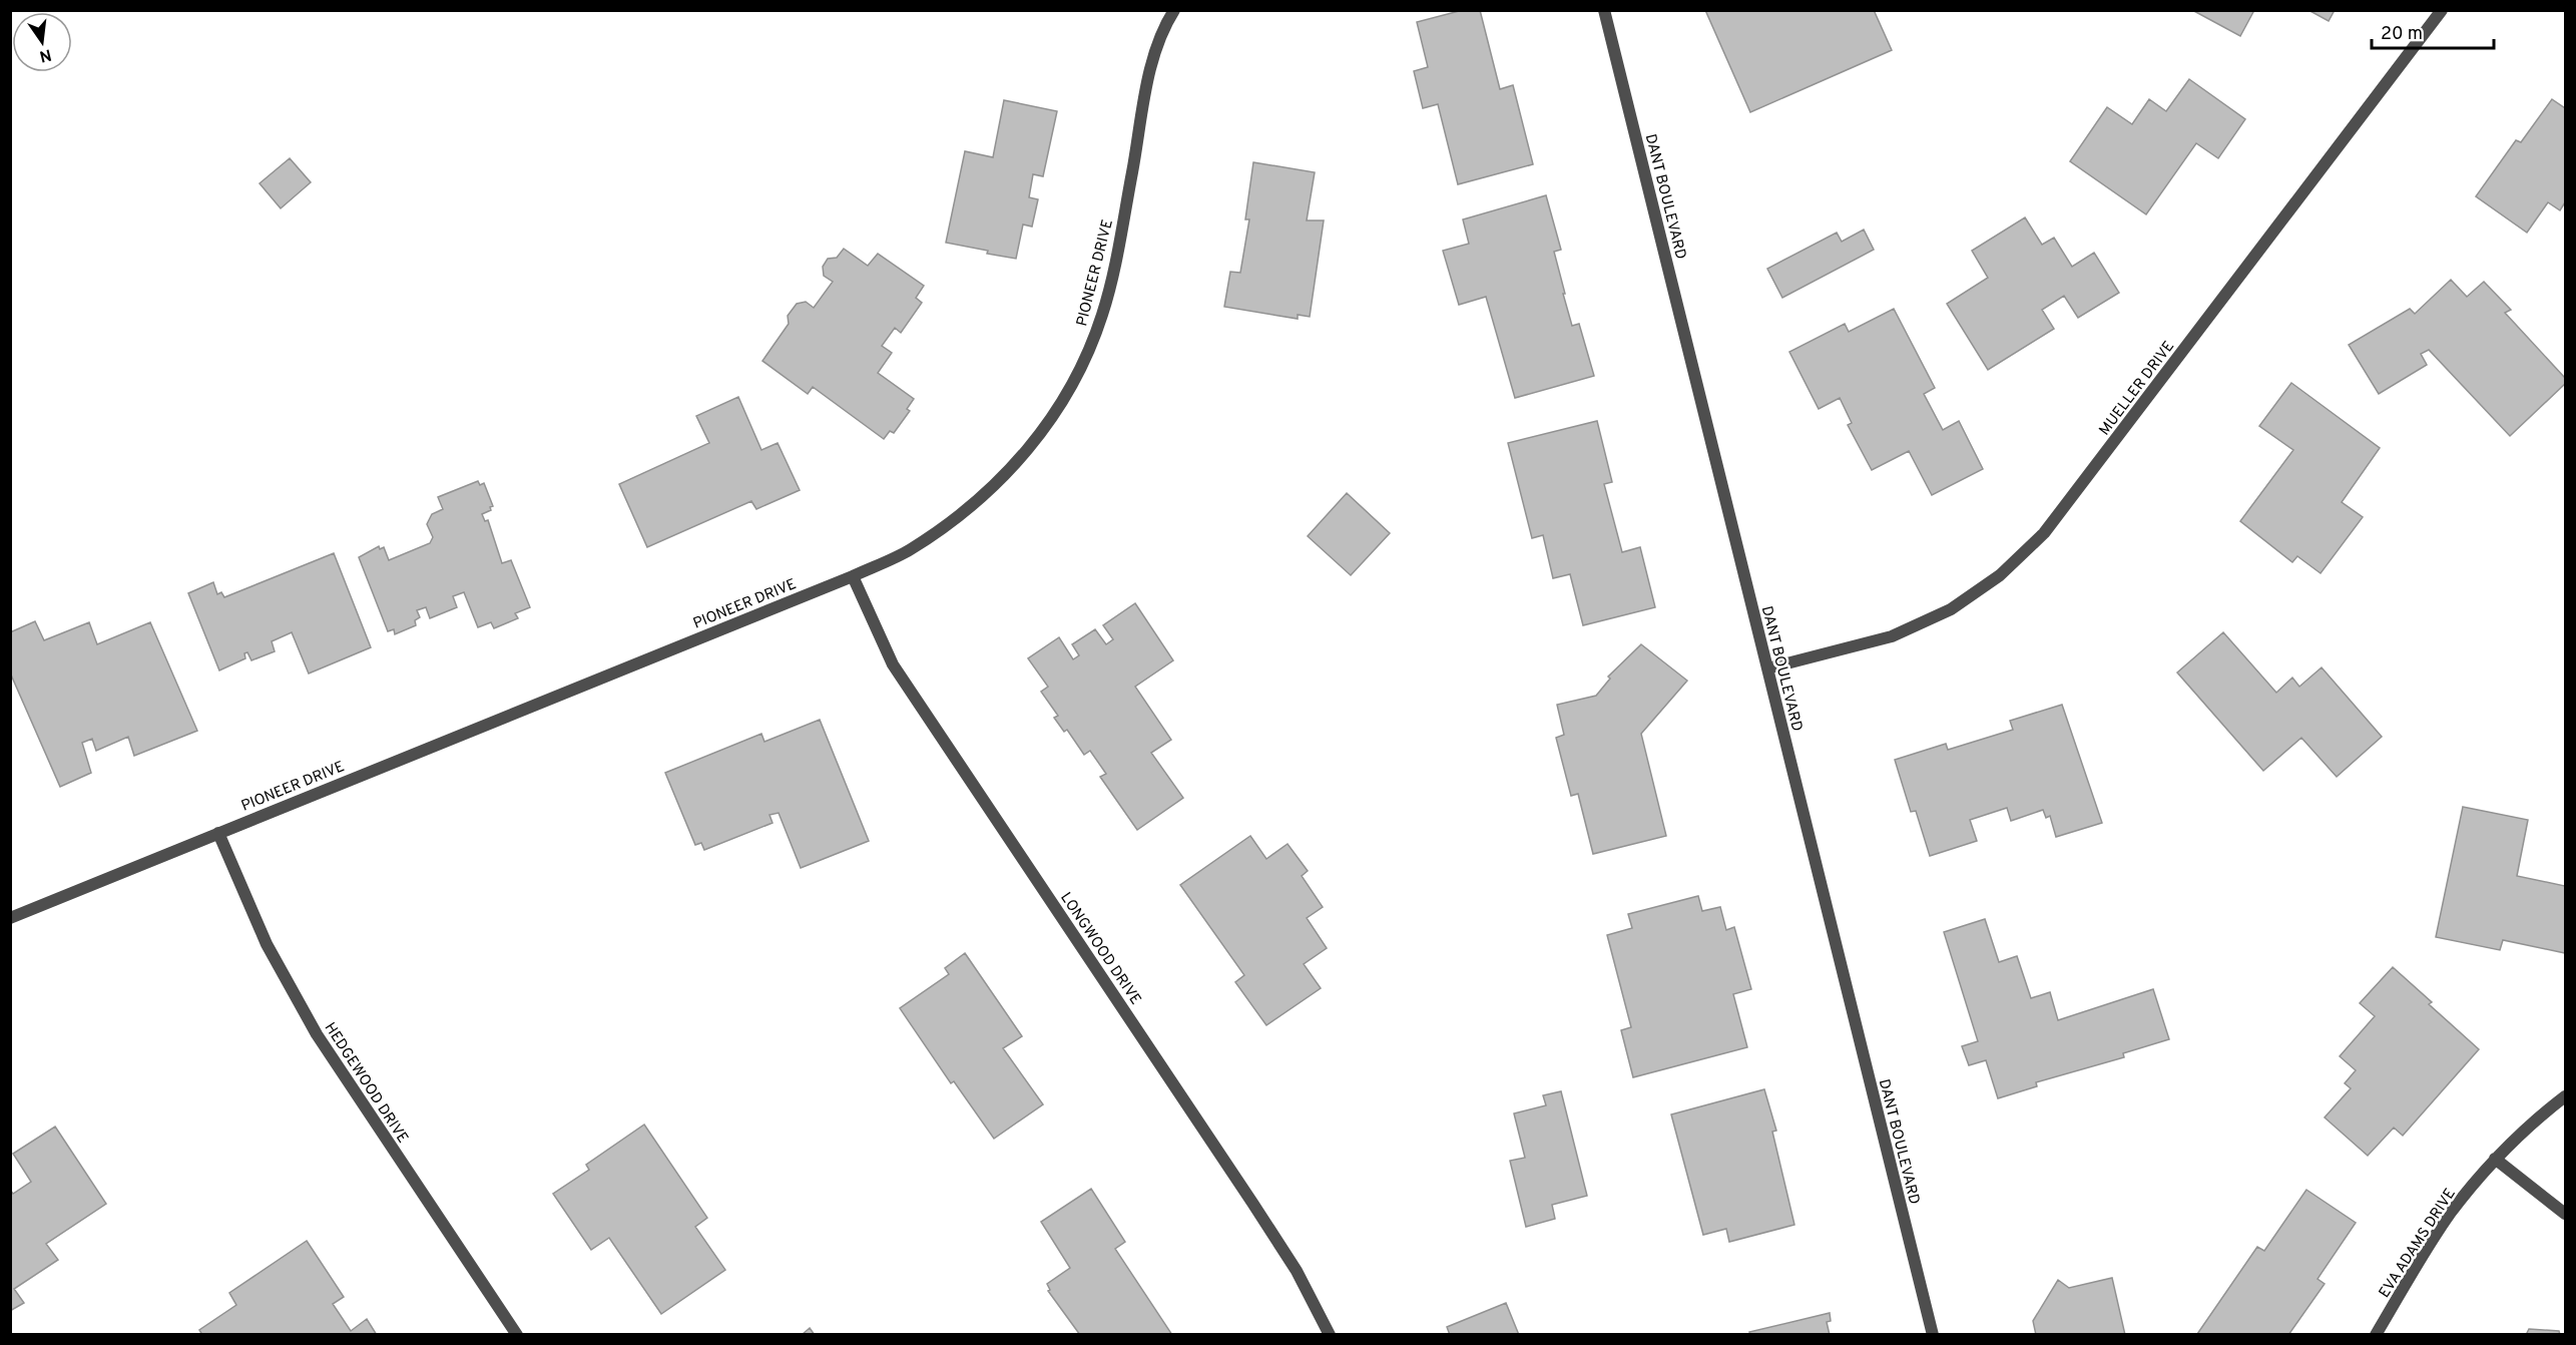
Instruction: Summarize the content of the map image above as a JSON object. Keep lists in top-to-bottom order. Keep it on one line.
{"streets":{"street":["DANT BOULEVARD","PIONEER DRIVE","MUELLER DRIVE","LONGWOOD DRIVE","HEDGEWOOD DRIVE","EVA ADAMS DRIVE"]},"crossings":[["DANT BOULEVARD","MUELLER DRIVE"],["PIONEER DRIVE","LONGWOOD DRIVE"],["PIONEER DRIVE","HEDGEWOOD DRIVE"]],"scale_bar":"20 m","north":"bottom"}
